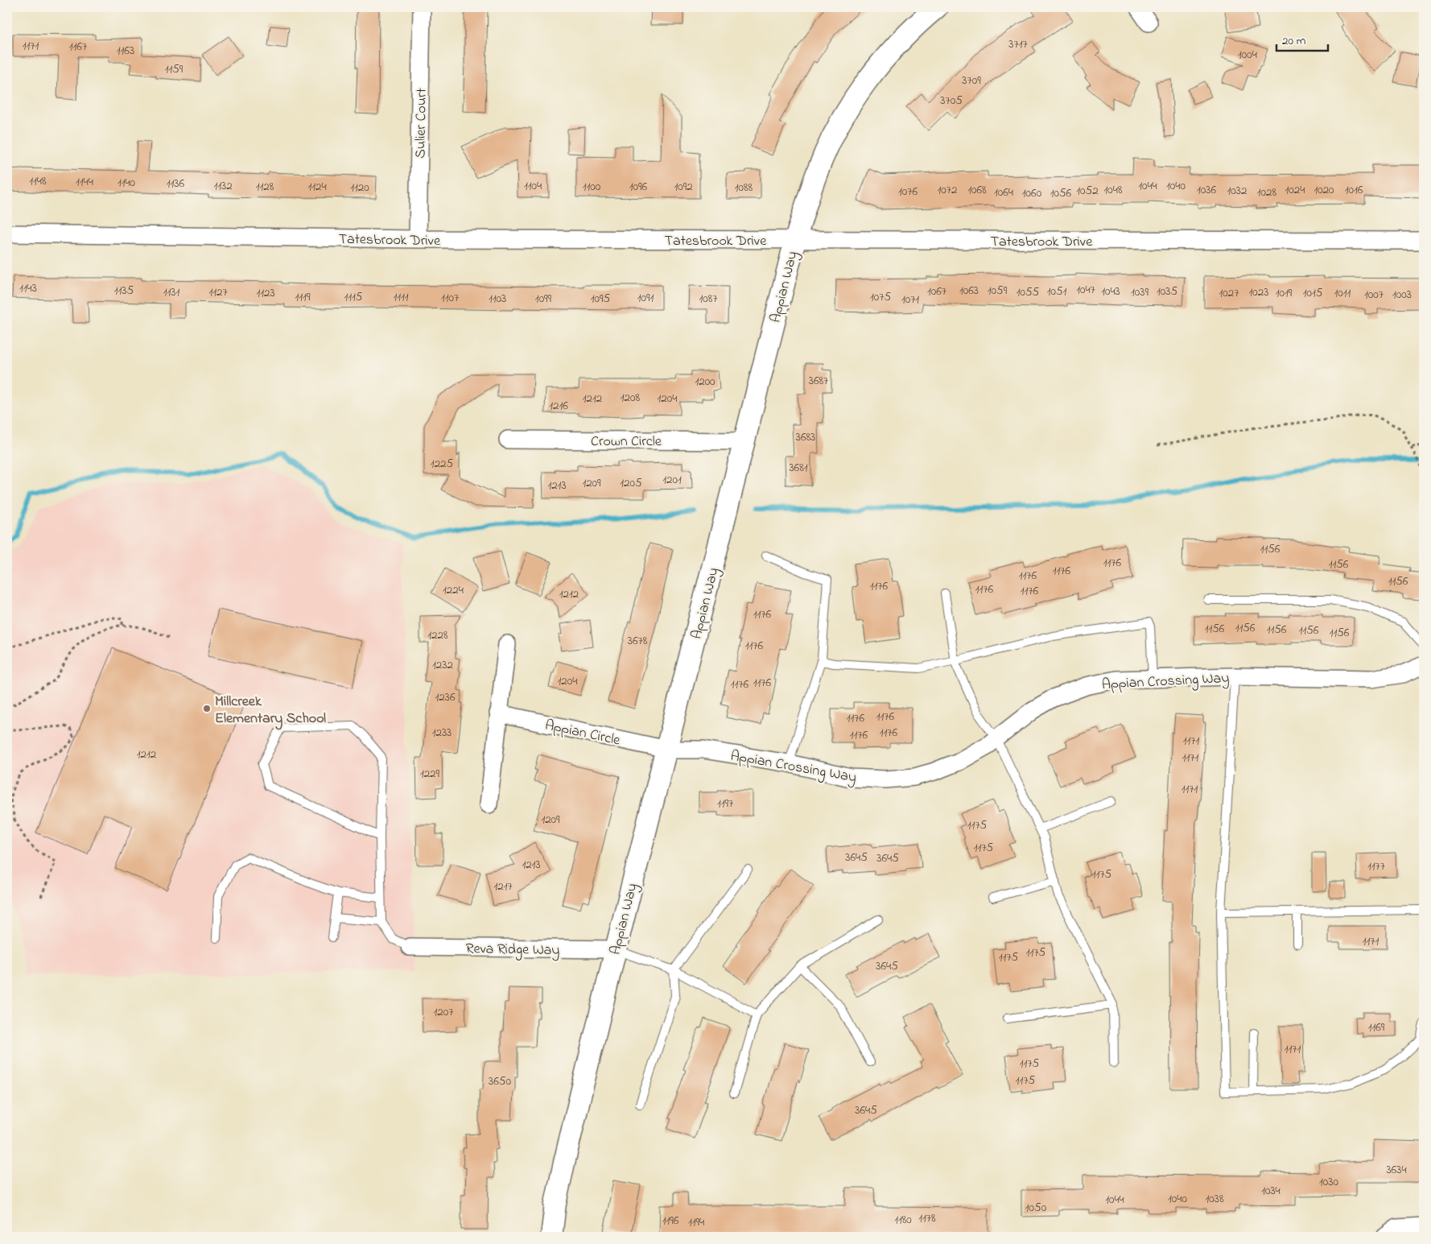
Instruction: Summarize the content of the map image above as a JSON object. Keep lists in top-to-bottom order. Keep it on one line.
{"streets":{"street":["Sulier Court","Tatesbrook Drive","Appian Way","Crown Circle","Appian Crossing Way","Appian Circle","Reva Ridge Way"]},"crossings":[["Sulier Court","Tatesbrook Drive"],["Tatesbrook Drive","Appian Way"],["Appian Way","Crown Circle"],["Appian Way","Appian Crossing Way"],["Appian Way","Appian Circle"],["Appian Way","Reva Ridge Way"],["Appian Crossing Way","Appian Circle"]],"places":["Millcreek Elementary School"],"house_numbers":["3717","1171","1167","1163","1004","1159","3709","3705","1148","1144","1140","1136","1132","1104","1044","1040","1128","1124","1100","1096","1092","1120","1088","1072","1068","1048","1036","1024","1020","1016","1052","1032","1076","1064","1028","1060","1056","1143","1047","1135","1063","1059","1067","1051","1043","1035","1131","1127","1055","1039","1023","1123","1027","1019","1015","1011","1007","1003","1119","1115","1111","1075","1107","1091","1103","1099","1095","1087","1071","3687","1200","1208","1212","1204","1216","3683","1225","3681","1201","1209","1205","1213","1156","1176","1156","1176","1176","1156","1176","1176","1224","1176","1212","1176","1156","1156","1156","1156","1156","1228","3678","1176","1232","1204","1176","1176","1236","1176","1176","1233","1176","1176","1171","1212","1171","1229","1171","1197","1209","1175","1175","3645","3645","1213","1177","1175","1217","1171","1175","1175","3645","1207","1169","1171","1175","1175","3650","3645","3634","1030","1034","1040","1038","1044","1050","1178","1180","1196","1194"],"scale_bar":"20 m"}
